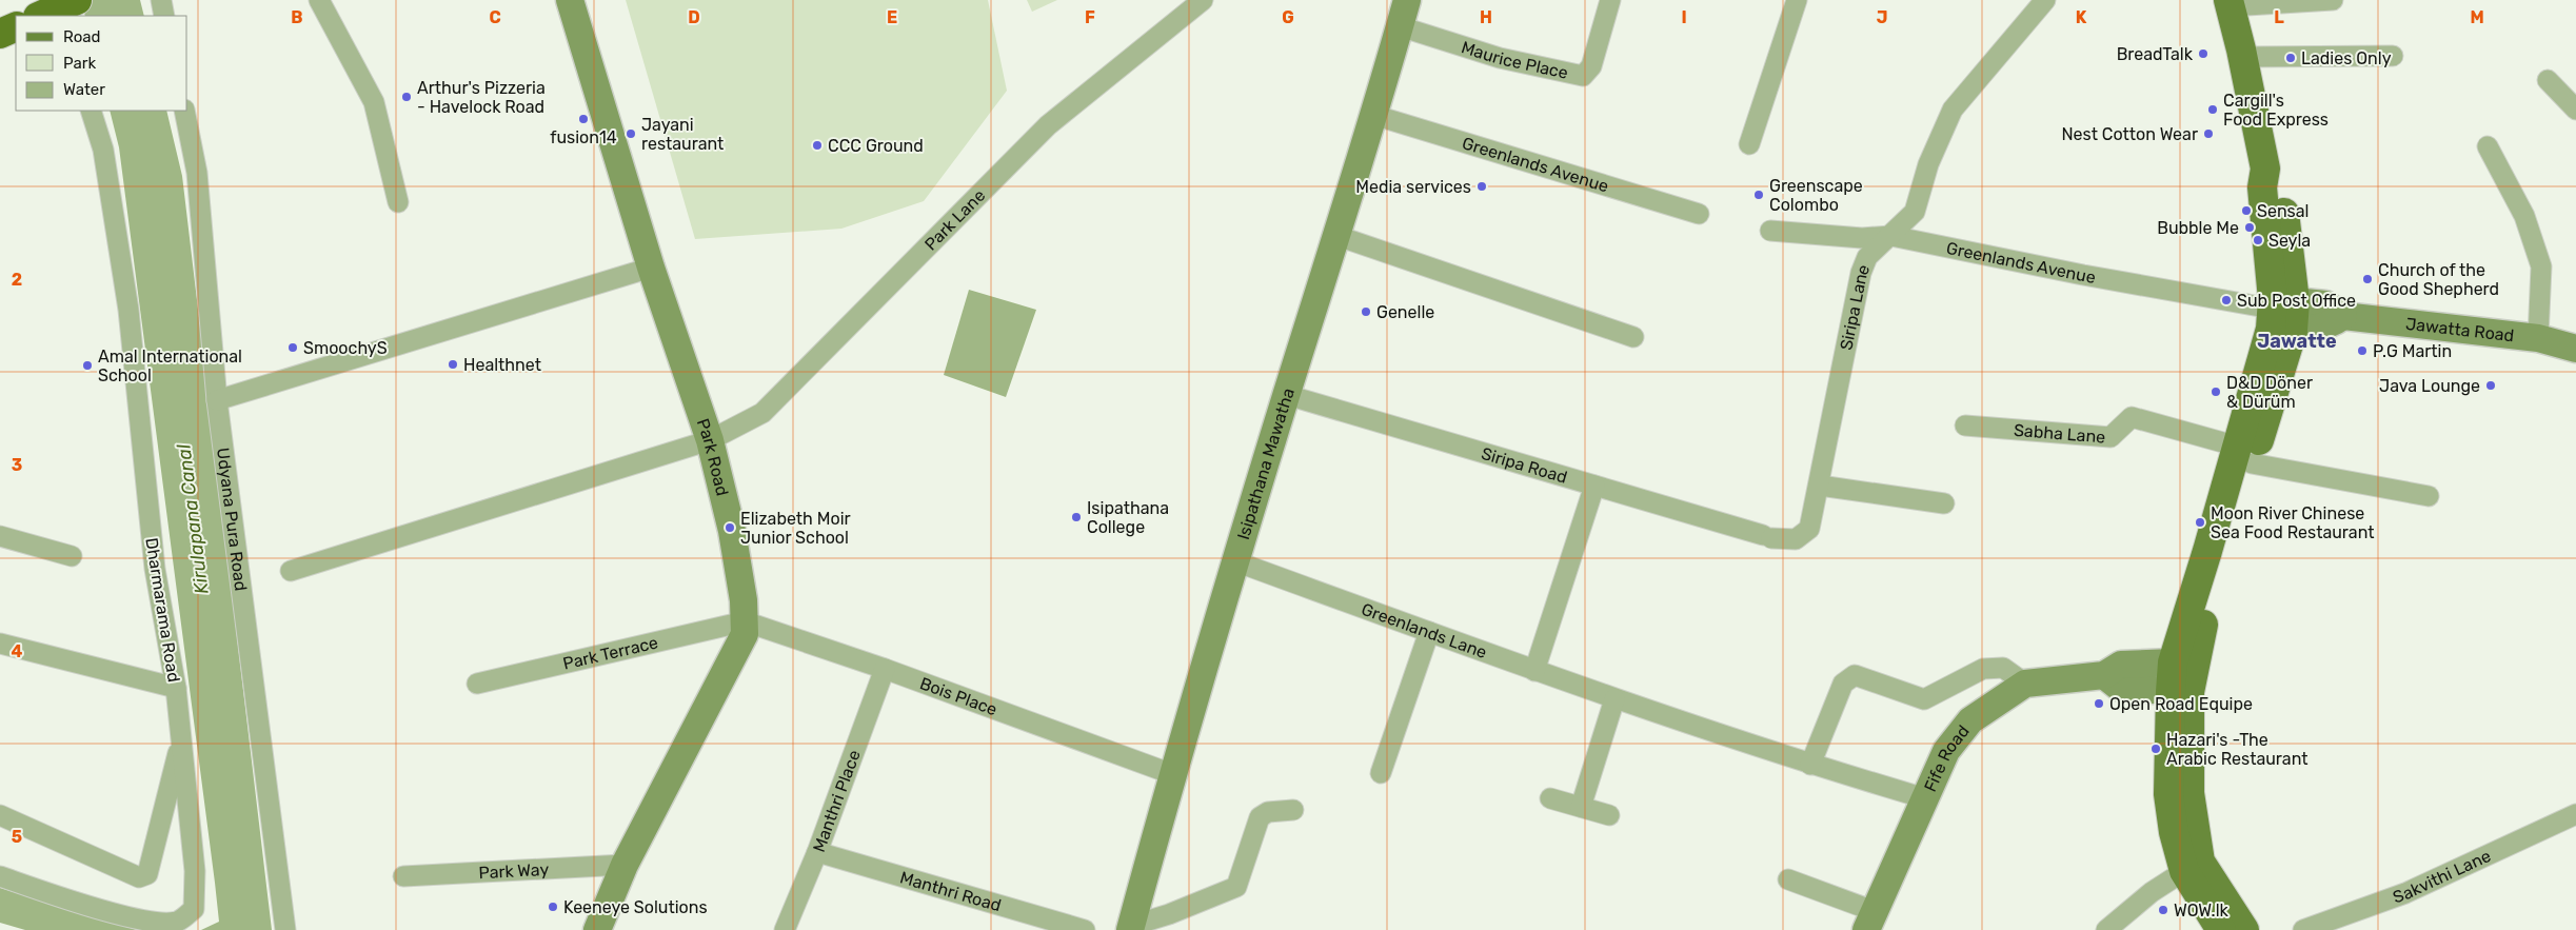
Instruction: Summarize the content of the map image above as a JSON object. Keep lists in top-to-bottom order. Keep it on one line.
{"streets":{"main road":["Jawatta Road","Park Road","Isipathana Mawatha","Fife Road"],"street":["Maurice Place","Greenlands Avenue","Park Lane","Siripa Lane","Sabha Lane","Siripa Road","Udyana Pura Road","Dharmarama Road","Greenlands Lane","Park Terrace","Bois Place","Manthri Place","Park Way","Sakvithi Lane","Manthri Road"]},"crossings":[["Maurice Place","Isipathana Mawatha"],["Greenlands Avenue","Siripa Lane"],["Greenlands Avenue","Jawatta Road"],["Greenlands Avenue","Isipathana Mawatha"],["Park Lane","Park Road"],["Siripa Lane","Siripa Road"],["Park Road","Park Terrace"],["Park Road","Bois Place"],["Park Road","Park Way"],["Isipathana Mawatha","Siripa Road"],["Isipathana Mawatha","Greenlands Lane"],["Isipathana Mawatha","Bois Place"],["Greenlands Lane","Fife Road"],["Park Terrace","Bois Place"],["Bois Place","Manthri Place"],["Manthri Place","Manthri Road"]],"districts":["Jawatte"],"water":["Kirulapana Canal"],"places":["BreadTalk","Ladies Only","Arthur's Pizzeria - Havelock Road","Cargill's Food Express","fusion14","Jayani restaurant","Nest Cotton Wear","CCC Ground","Media services","Greenscape Colombo","Sensal","Bubble Me","Seyla","Church of the Good Shepherd","Sub Post Office","Genelle","SmoochyS","P.G Martin","Healthnet","Amal International School","Java Lounge","D&D Döner & Dürüm","Isipathana College","Moon River Chinese Sea Food Restaurant","Elizabeth Moir Junior School","Open Road Equipe","Hazari's -The Arabic Restaurant","Keeneye Solutions","WOW.lk"],"legend":["Road","Park","Water"],"grid":{"columns":["B","C","D","E","F","G","H","I","J","K","L","M"],"rows":["2","3","4","5"]}}
